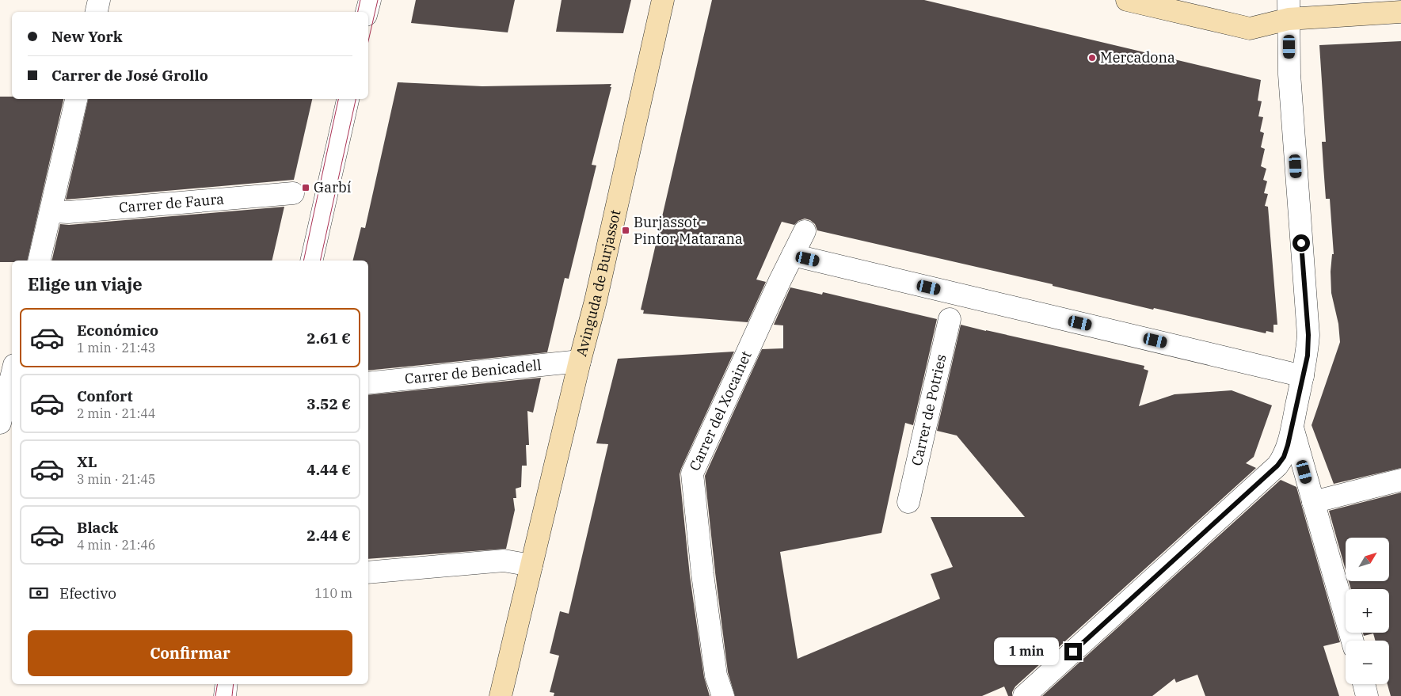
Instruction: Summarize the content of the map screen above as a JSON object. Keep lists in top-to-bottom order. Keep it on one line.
{"streets":{"main road":["Avinguda de Burjassot"],"street":["Carrer de Faura","Carrer de Benicadell","Carrer del Xocainet","Carrer de Potries"]},"crossings":[["Avinguda de Burjassot","Carrer de Benicadell"]],"places":{"other":["Mercadona"],"transit":["Garbí","Burjassot - Pintor Matarana"]},"north":"top right","page":{"banner":["New York","Carrer de José Grollo"],"heading":"Elige un viaje","list":[{"name":"Económico","note":"1 min · 21:43","value":"2.61 €"},{"name":"Confort","note":"2 min · 21:44","value":"3.52 €"},{"name":"XL","note":"3 min · 21:45","value":"4.44 €"},{"name":"Black","note":"4 min · 21:46","value":"2.44 €"}],"map_buttons":["+","−"],"pay":["Efectivo","110 m"],"buttons":"Confirmar","bubble":"1 min"}}
